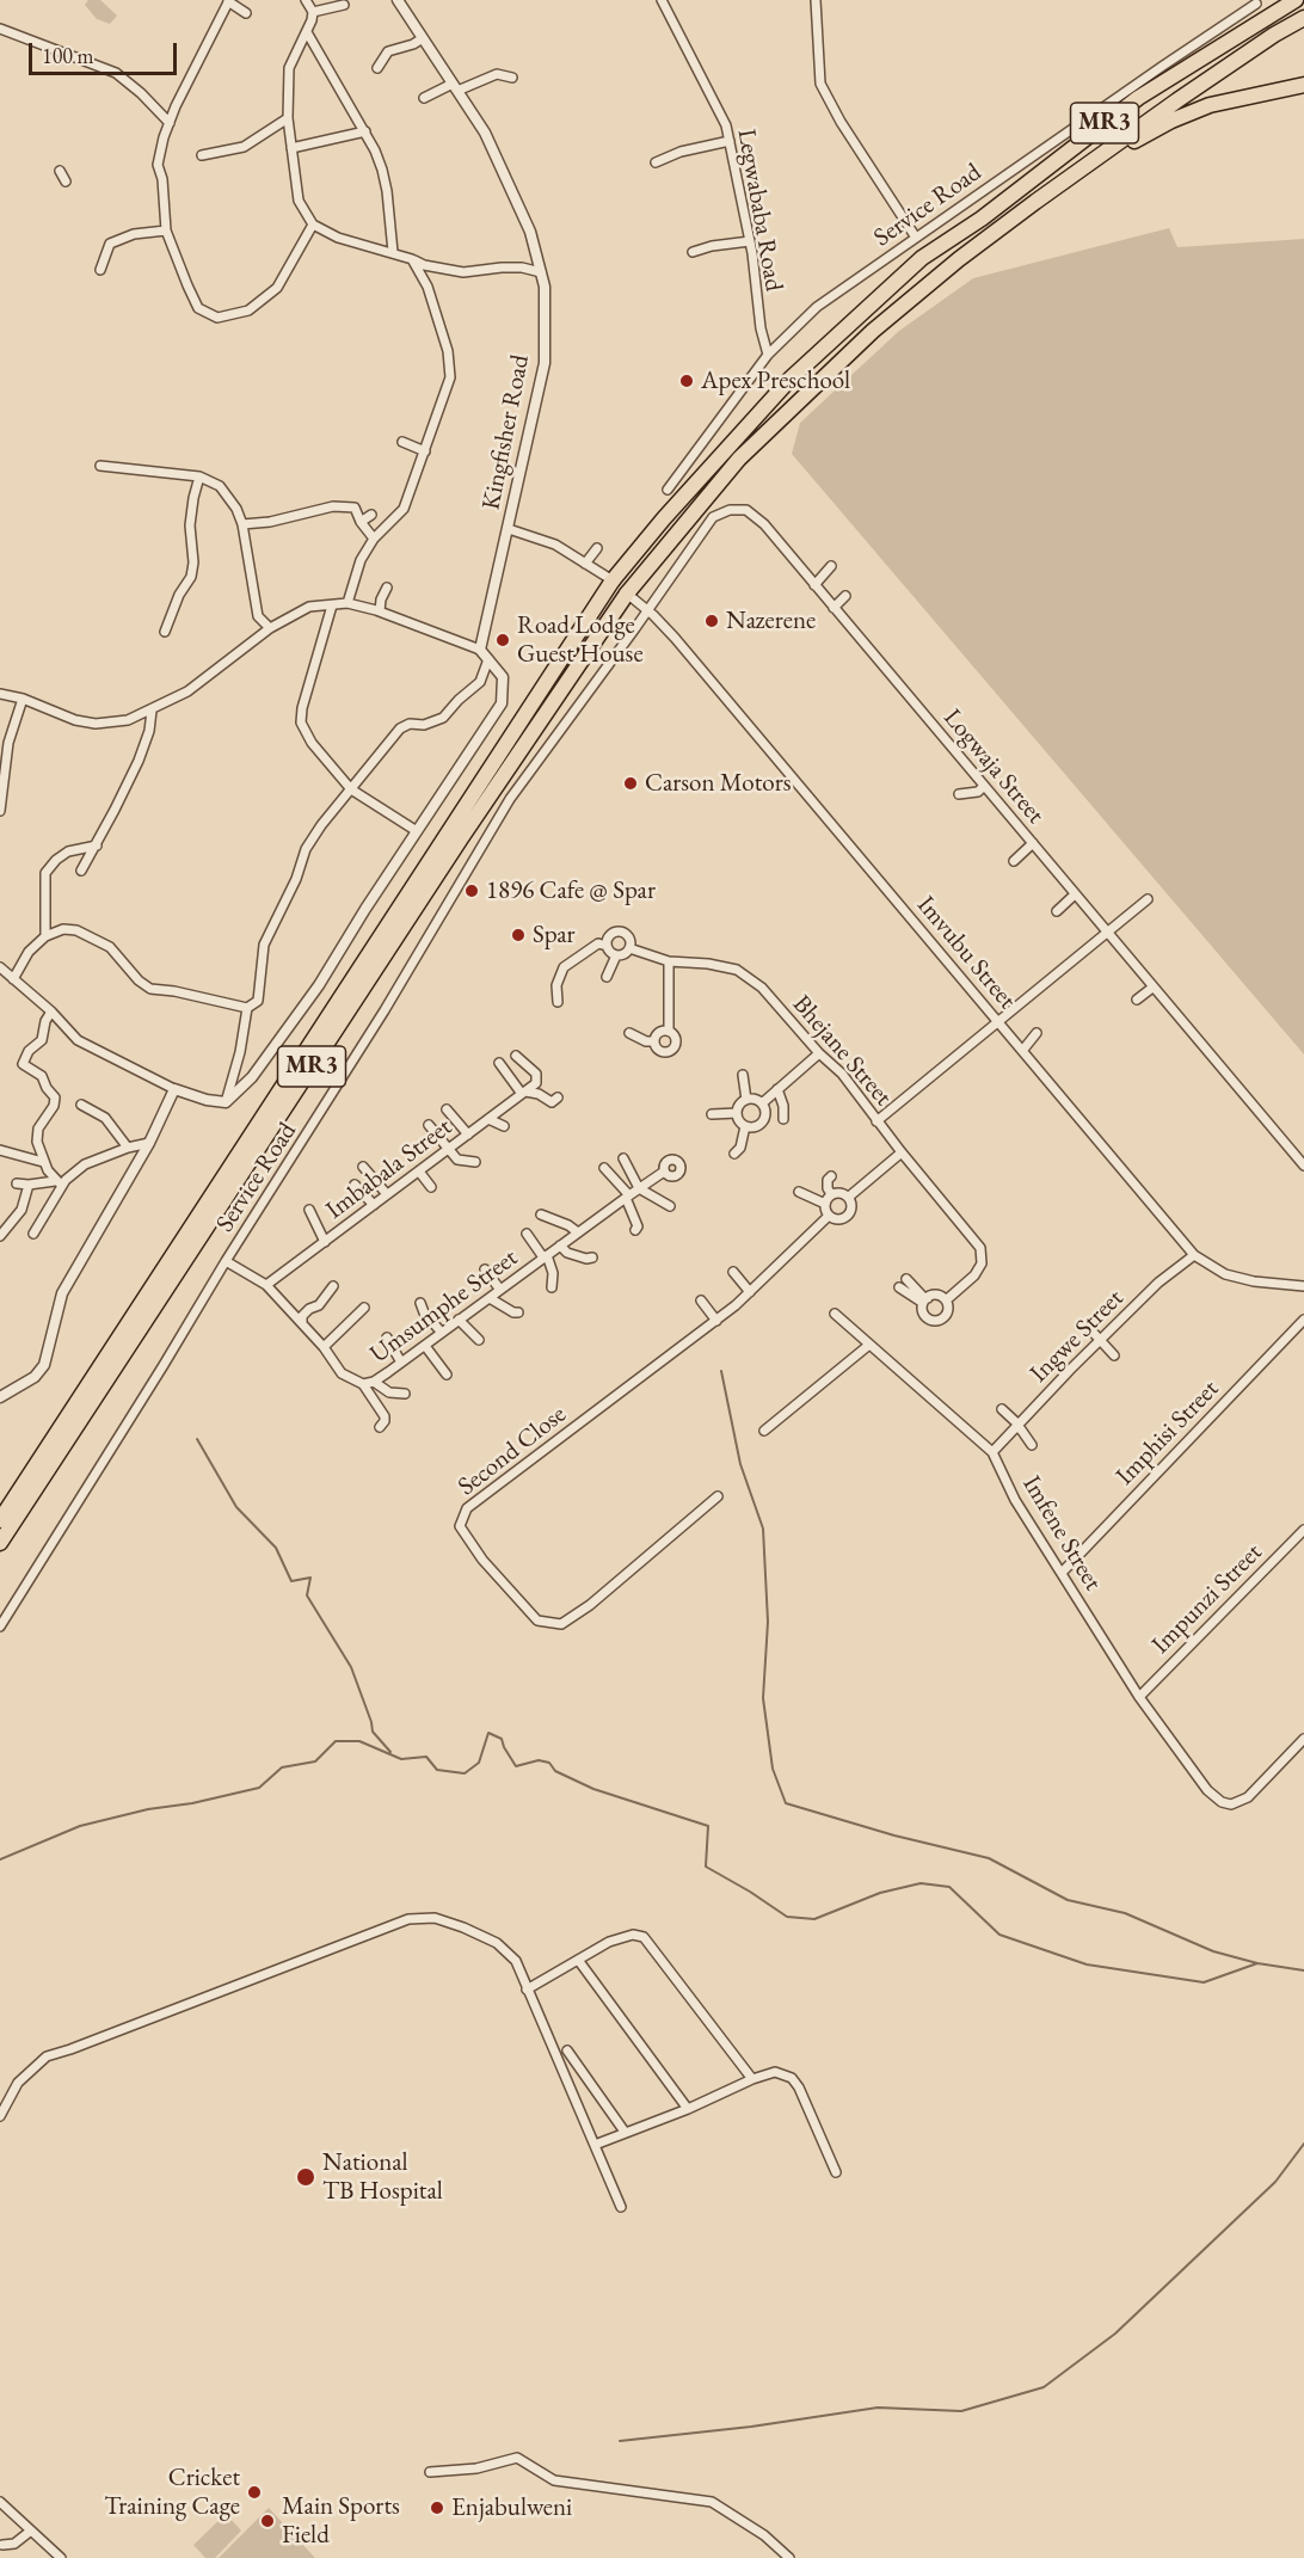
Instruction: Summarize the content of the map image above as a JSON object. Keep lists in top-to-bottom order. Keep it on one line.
{"streets":{"highway":["MR3"],"street":["Service Road","Legwababa Road","Kingfisher Road","Logwaja Street","Imvubu Street","Bhejane Street","Imbabala Street","Umsumphe Street","Ingwe Street","Imphisi Street","Second Close","Imfene Street","Impunzi Street"]},"crossings":[["MR3","Imvubu Street"],["Service Road","Legwababa Road"],["Service Road","Logwaja Street"],["Service Road","Imvubu Street"],["Service Road","Umsumphe Street"],["Logwaja Street","Imvubu Street"],["Imvubu Street","Ingwe Street"],["Imbabala Street","Umsumphe Street"],["Ingwe Street","Imfene Street"],["Imphisi Street","Imfene Street"],["Imfene Street","Impunzi Street"]],"places":["Apex Preschool","Nazerene","Road Lodge Guest House","Carson Motors","1896 Cafe @ Spar","Spar","National TB Hospital","Cricket Training Cage","Enjabulweni","Main Sports Field"],"scale_bar":"100 m"}
